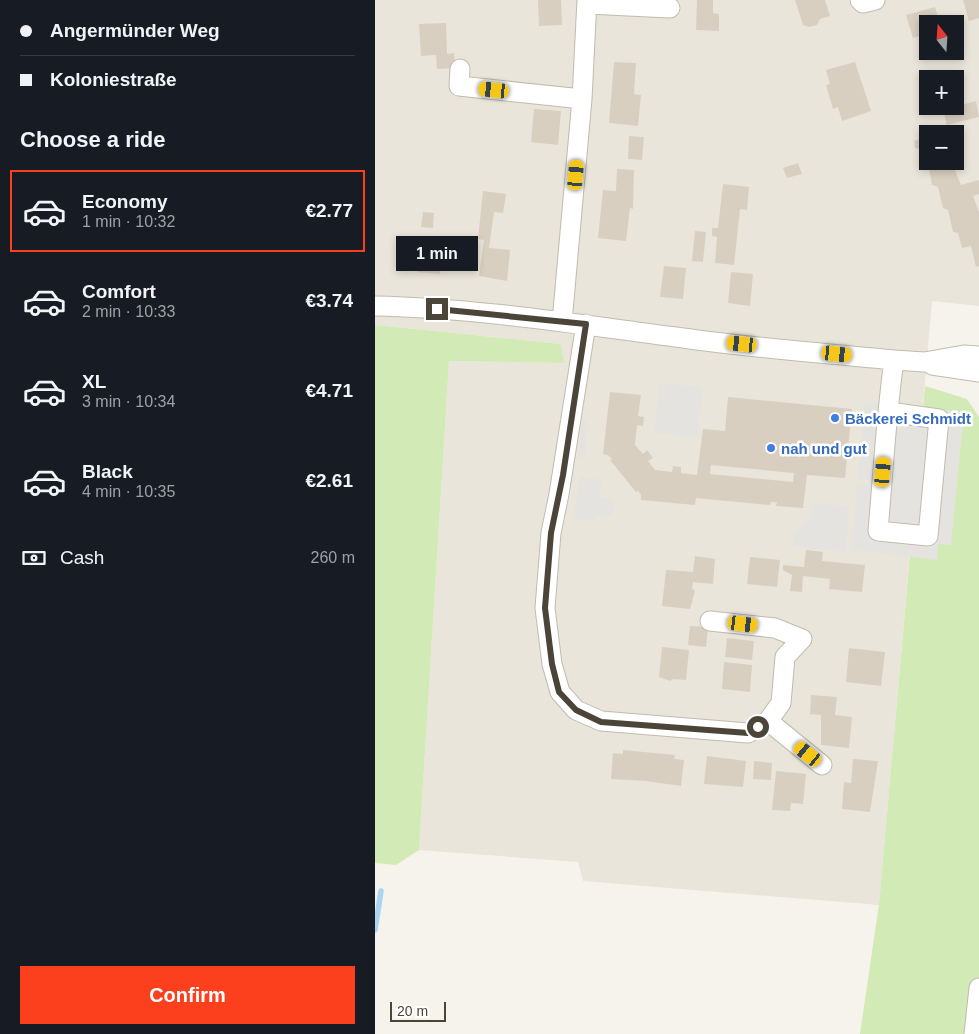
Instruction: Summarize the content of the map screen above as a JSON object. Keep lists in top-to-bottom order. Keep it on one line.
{"places":["Bäckerei Schmidt","nah und gut"],"scale_bar":"20 m","north":"top","page":{"banner":["Angermünder Weg","Koloniestraße"],"map_buttons":["+","−"],"heading":"Choose a ride","list":[{"name":"Economy","note":"1 min · 10:32","value":"€2.77"},{"name":"Comfort","note":"2 min · 10:33","value":"€3.74"},{"name":"XL","note":"3 min · 10:34","value":"€4.71"},{"name":"Black","note":"4 min · 10:35","value":"€2.61"}],"bubble":"1 min","pay":["Cash","260 m"],"buttons":"Confirm","scale":"20 m"}}
